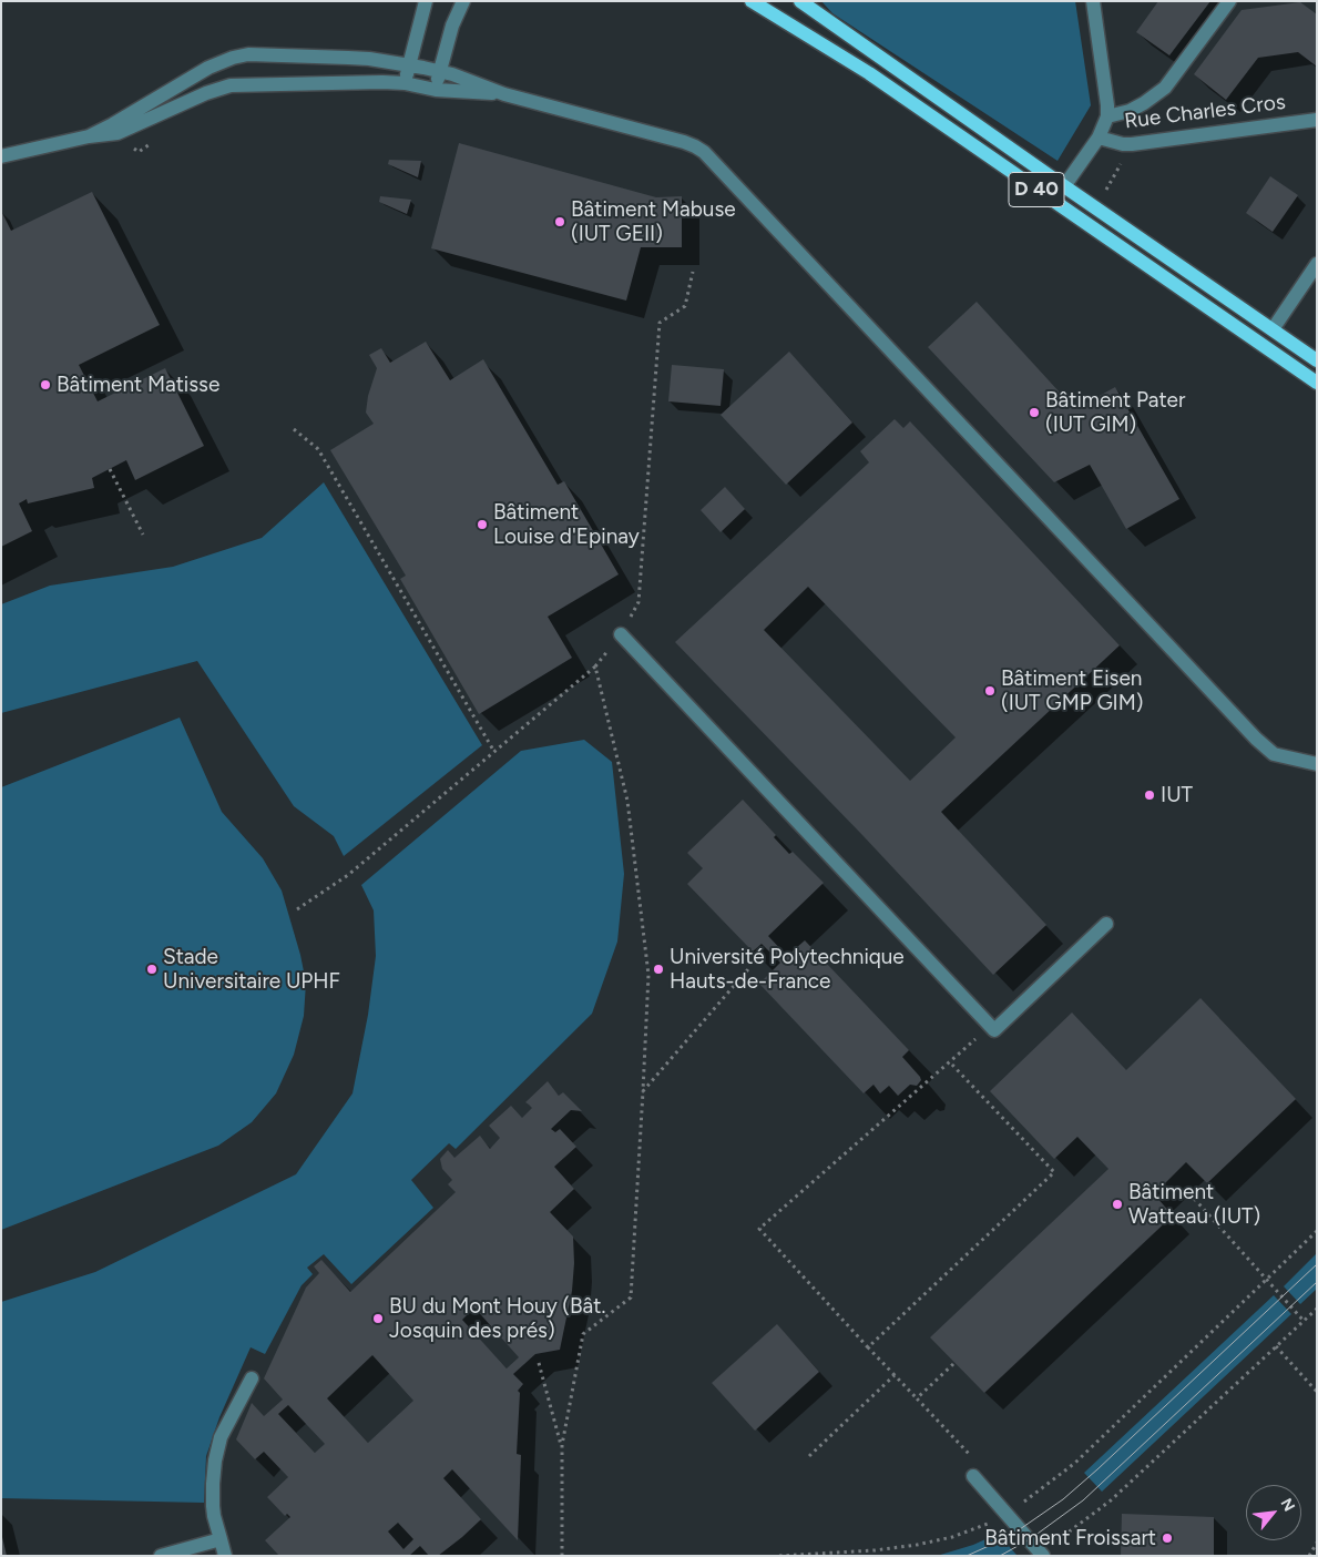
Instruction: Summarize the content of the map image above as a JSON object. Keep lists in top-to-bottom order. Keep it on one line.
{"streets":{"main road":["D 40"],"street":["Rue Charles Cros"]},"crossings":[["Rue Charles Cros","D 40"]],"places":["Bâtiment Mabuse (IUT GEII)","Bâtiment Matisse","Bâtiment Pater (IUT GIM)","Bâtiment Louise d'Epinay","Bâtiment Eisen (IUT GMP GIM)","IUT","Stade Universitaire UPHF","Université Polytechnique Hauts-de-France","Bâtiment Watteau (IUT)","BU du Mont Houy (Bât. Josquin des prés)","Bâtiment Froissart"],"north":"top right"}
